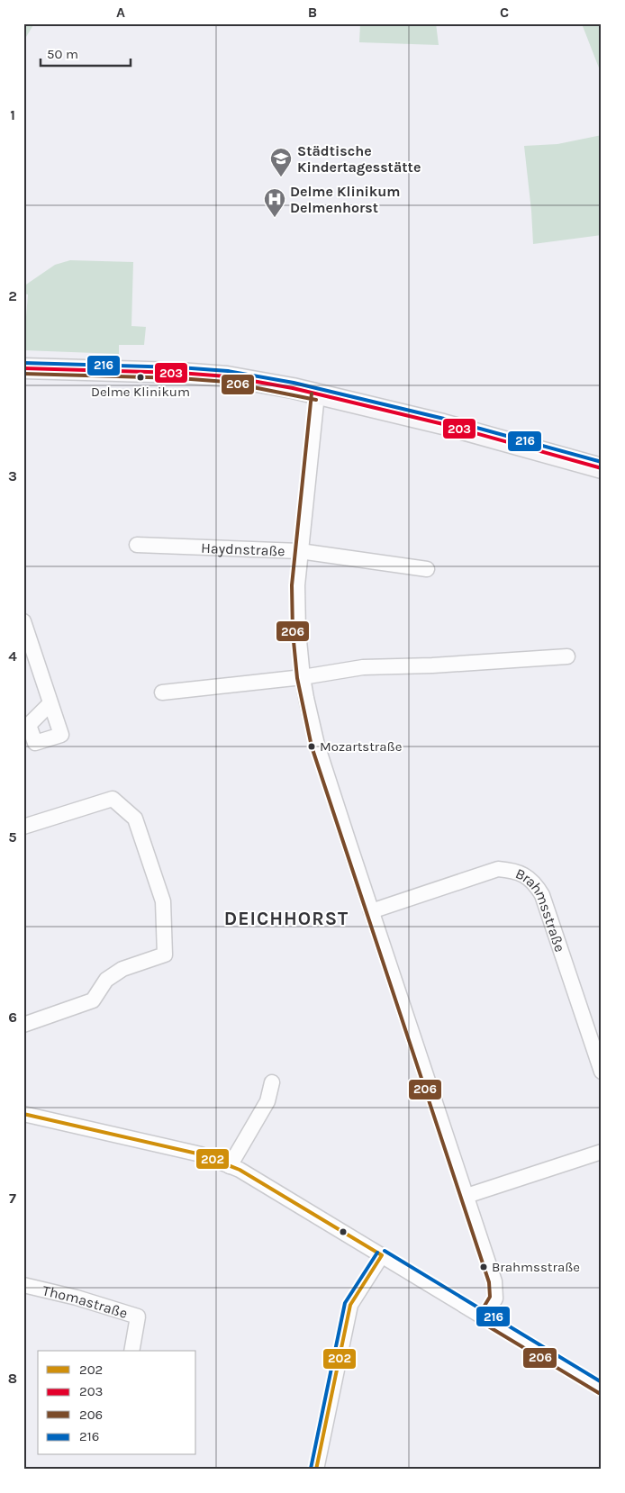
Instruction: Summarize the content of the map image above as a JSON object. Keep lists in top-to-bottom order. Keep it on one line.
{"streets":{"street":["Haydnstraße","Brahmsstraße","Thomastraße"]},"districts":["DEICHHORST"],"places":{"school or university":["Städtische Kindertagesstätte"],"hospital":["Delme Klinikum Delmenhorst"],"other":["Delme Klinikum","Mozartstraße","Brahmsstraße"]},"lines":["transit line 216","transit line 203","transit line 206","transit line 202"],"legend":["202","203","206","216"],"scale_bar":"50 m","grid":{"columns":["A","B","C"],"rows":["1","2","3","4","5","6","7","8"]}}
